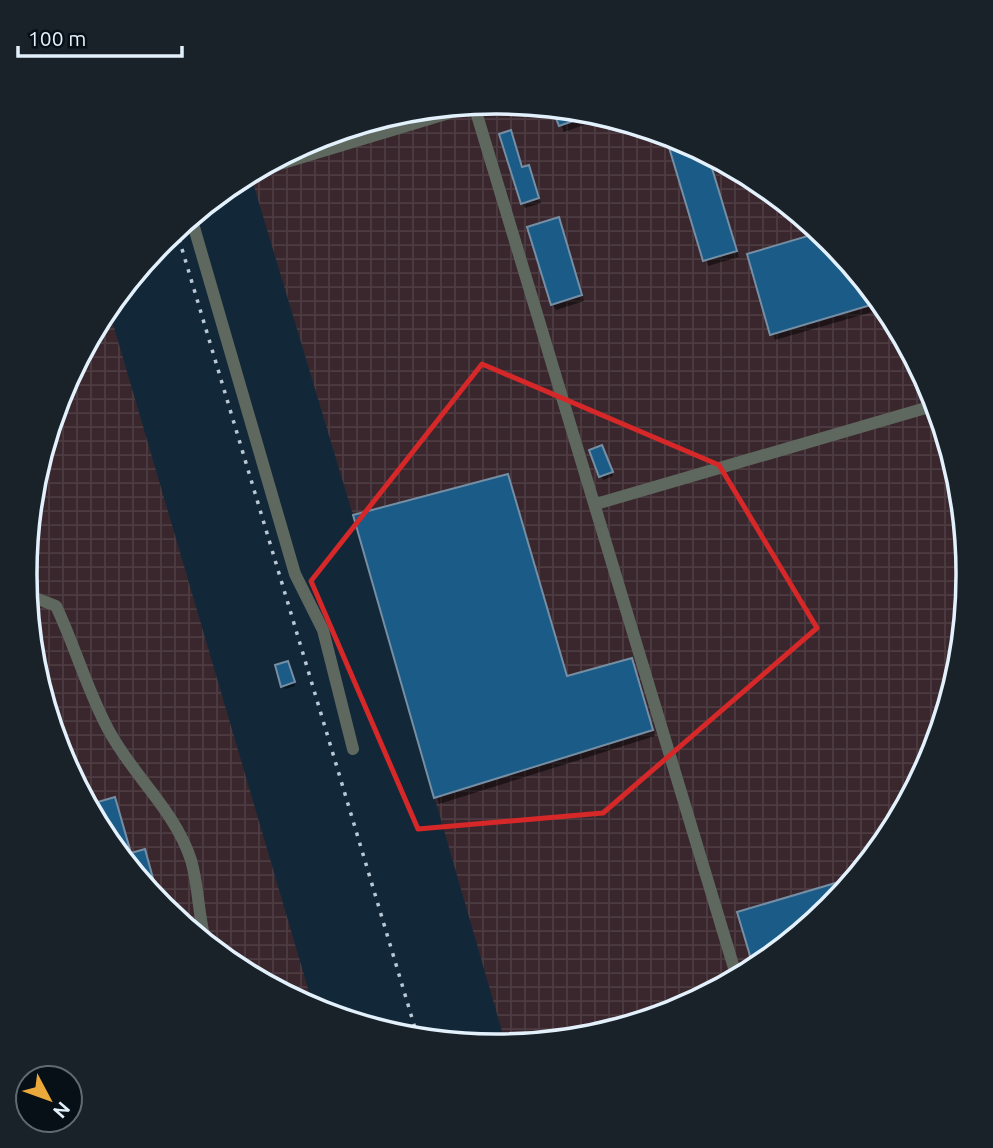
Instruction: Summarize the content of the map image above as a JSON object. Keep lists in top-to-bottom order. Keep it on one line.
{"scale_bar":"100 m","north":"bottom right"}
